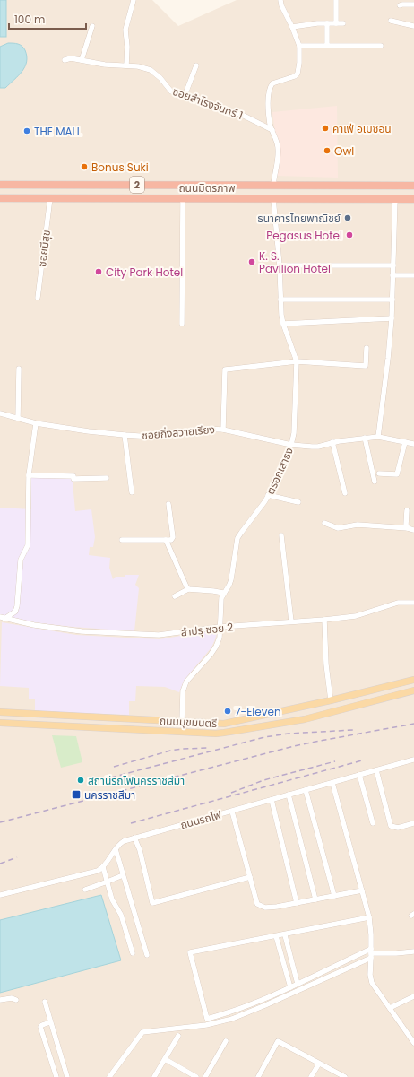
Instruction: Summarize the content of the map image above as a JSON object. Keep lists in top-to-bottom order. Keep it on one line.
{"streets":{"highway":["2","ถนนมิตรภาพ"],"main road":["ถนนมุขมนตรี"],"street":["ซอยสำโรงจันทร์ 1","ซอยมีสุข","ซอยกิ่งสวายเรียง","ตรอกเสาธง","ลำปรุ ซอย 2","ถนนรถไฟ"]},"crossings":[["ถนนมิตรภาพ","ซอยมีสุข"],["ถนนมิตรภาพ","ตรอกเสาธง"],["ซอยกิ่งสวายเรียง","ตรอกเสาธง"],["ตรอกเสาธง","ลำปรุ ซอย 2"],["ตรอกเสาธง","ถนนมุขมนตรี"]],"places":{"other":["คาเฟ่ อเมซอน","THE MALL","Owl","Bonus Suki","ธนาคารไทยพาณิชย์","Pegasus Hotel","K. S. Pavilion Hotel","City Park Hotel","7-Eleven","สถานีรถไฟนครราชสีมา"],"transit":["นครราชสีมา"]},"scale_bar":"100 m"}
